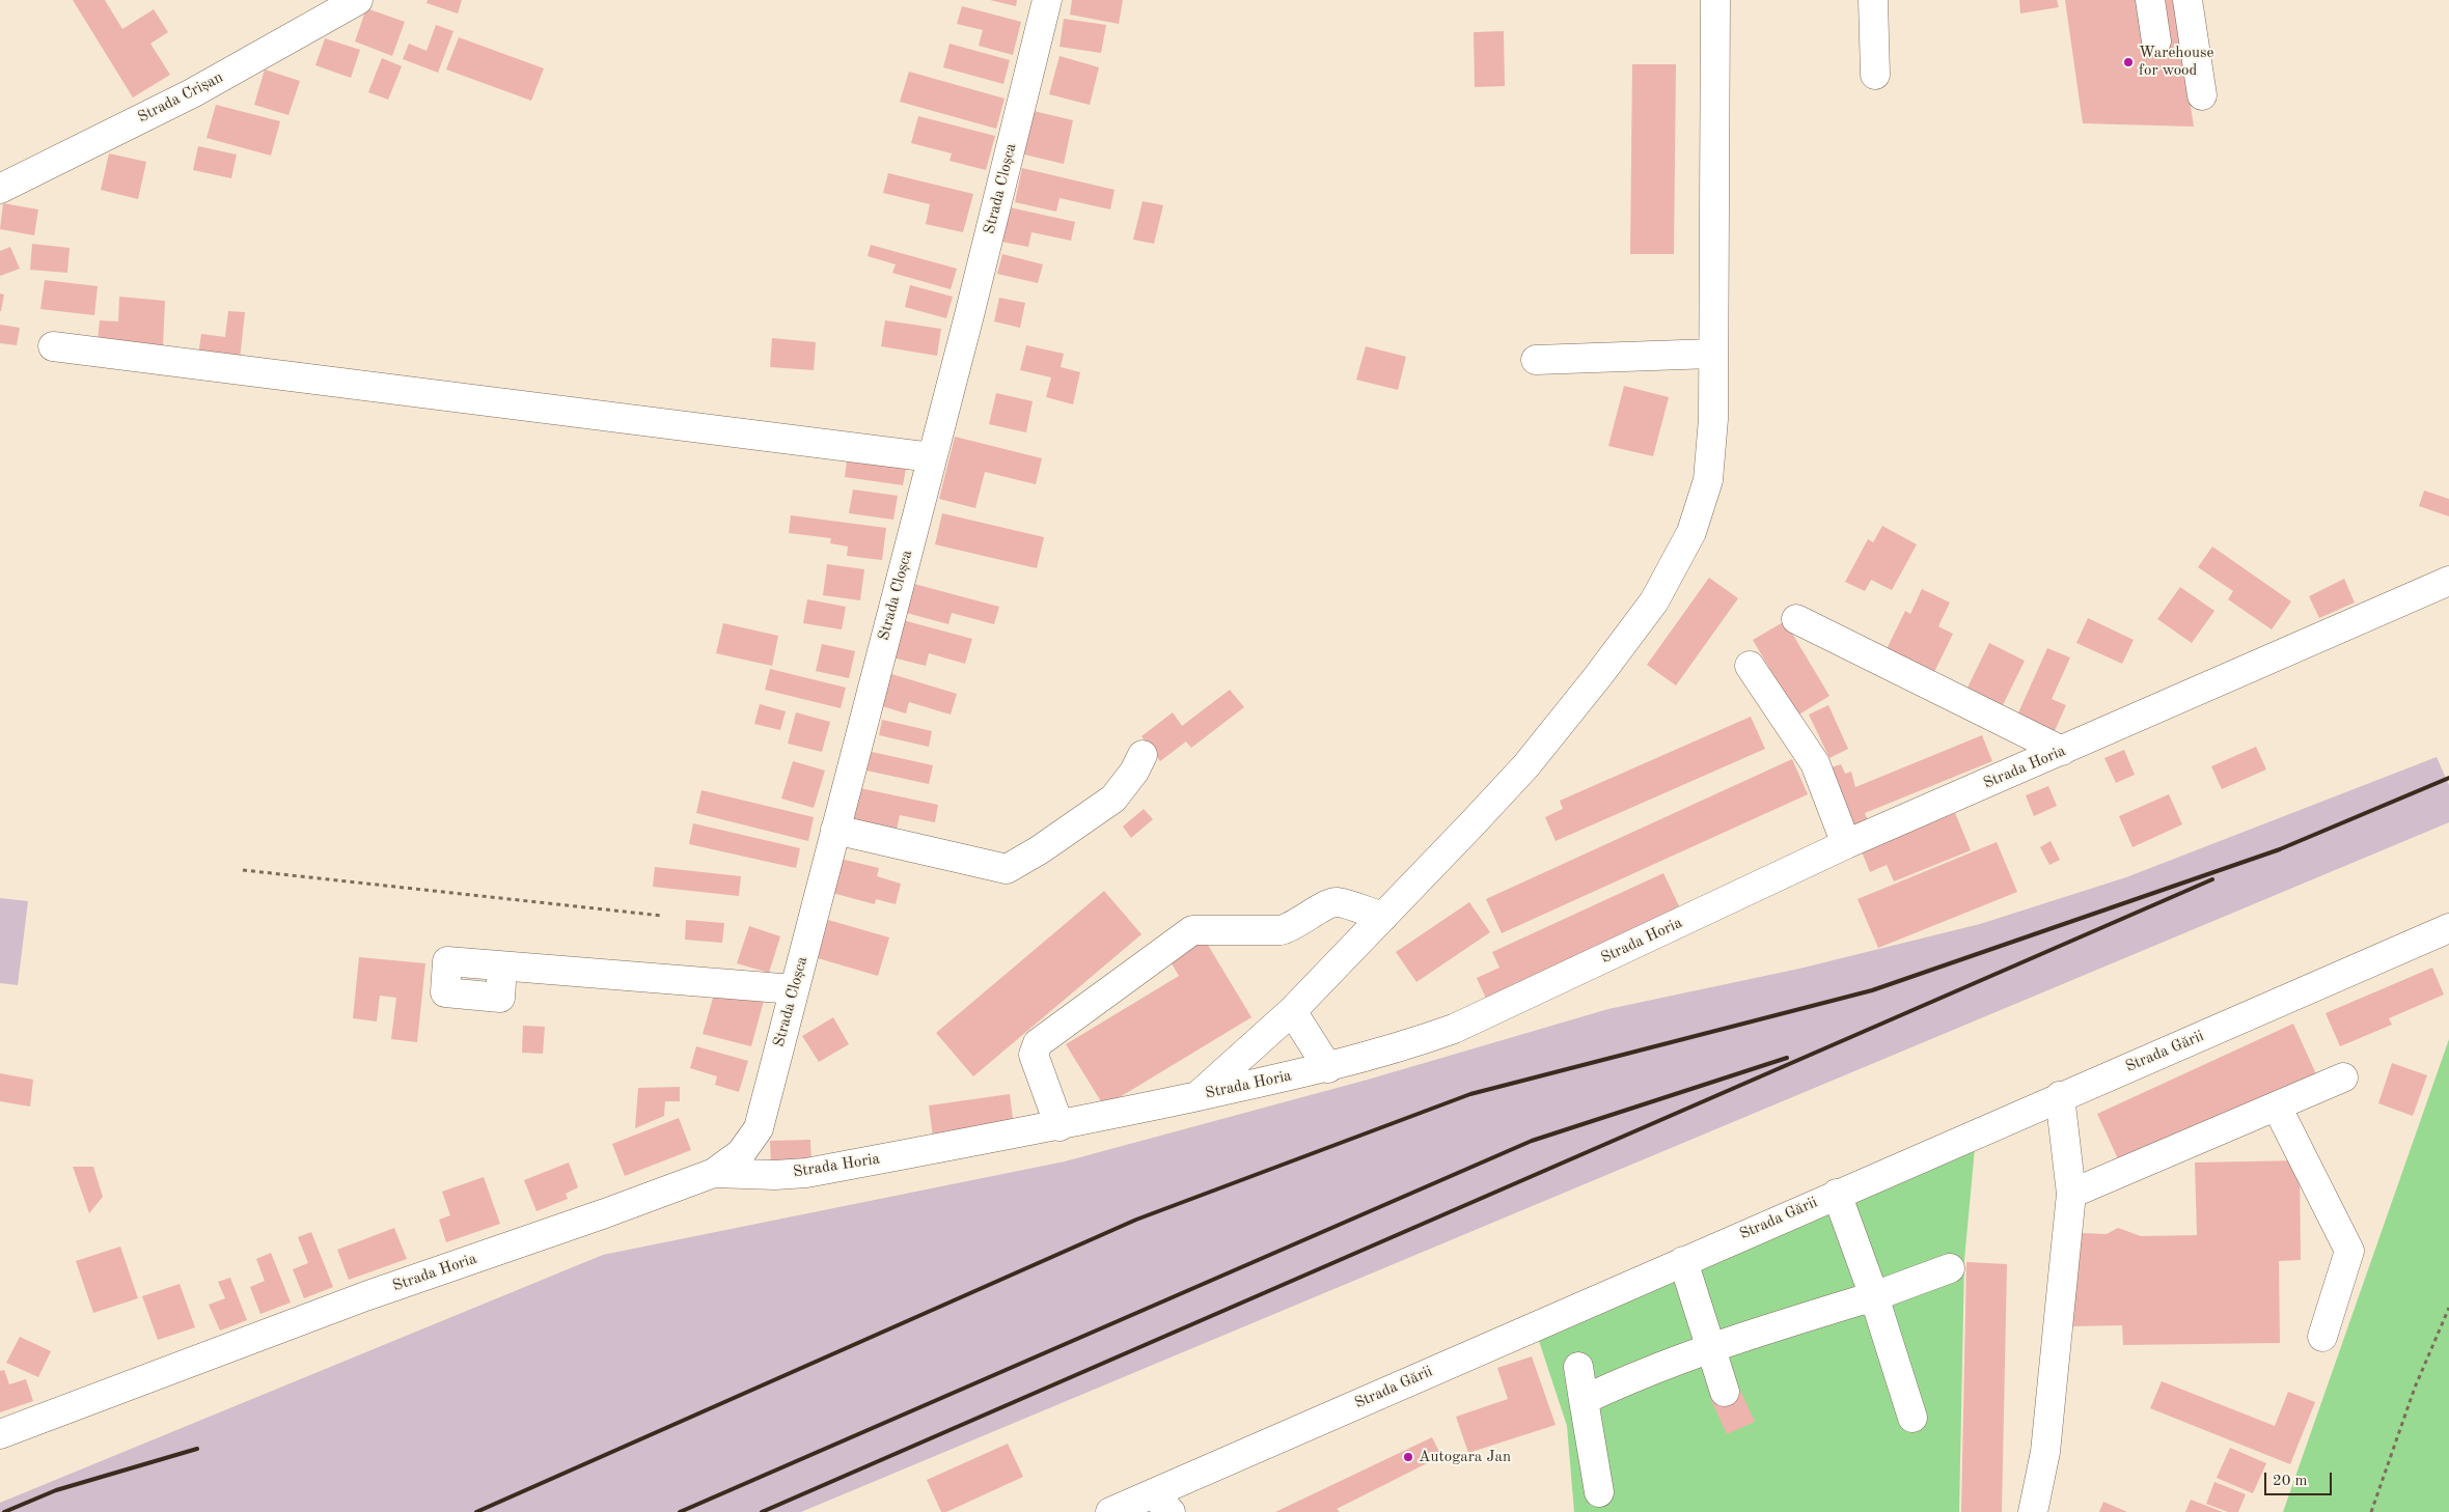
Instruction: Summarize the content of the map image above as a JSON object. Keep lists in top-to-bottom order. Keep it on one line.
{"streets":{"street":["Strada Crișan","Strada Cloșca","Strada Horia","Strada Gării"]},"crossings":[["Strada Cloșca","Strada Horia"]],"places":["Warehouse for wood","Autogara Jan"],"scale_bar":"20 m"}
